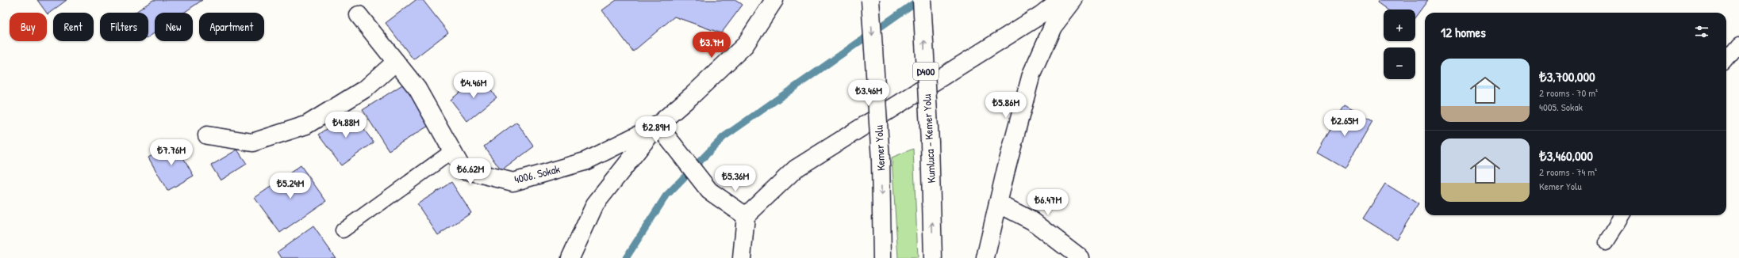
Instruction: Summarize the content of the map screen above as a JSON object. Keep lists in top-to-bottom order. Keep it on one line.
{"streets":{"main road":["D400","Kumluca - Kemer Yolu","Kemer Yolu","4006. Sokak"]},"page":{"map_buttons":["+","−"],"chip":["Buy","Rent","Filters","New","Apartment"],"heading":"12 homes","price":["₺3.7M","₺4.46M","₺3.46M","₺5.86M","₺2.65M","₺4.88M","₺2.89M","₺7.76M","₺6.62M","₺5.36M","₺5.24M","₺6.47M"],"list":[{"name":"₺3,700,000","note":"2 rooms · 70 m² · 4005. Sokak"},{"name":"₺3,460,000","note":"2 rooms · 74 m² · Kemer Yolu"}]}}
